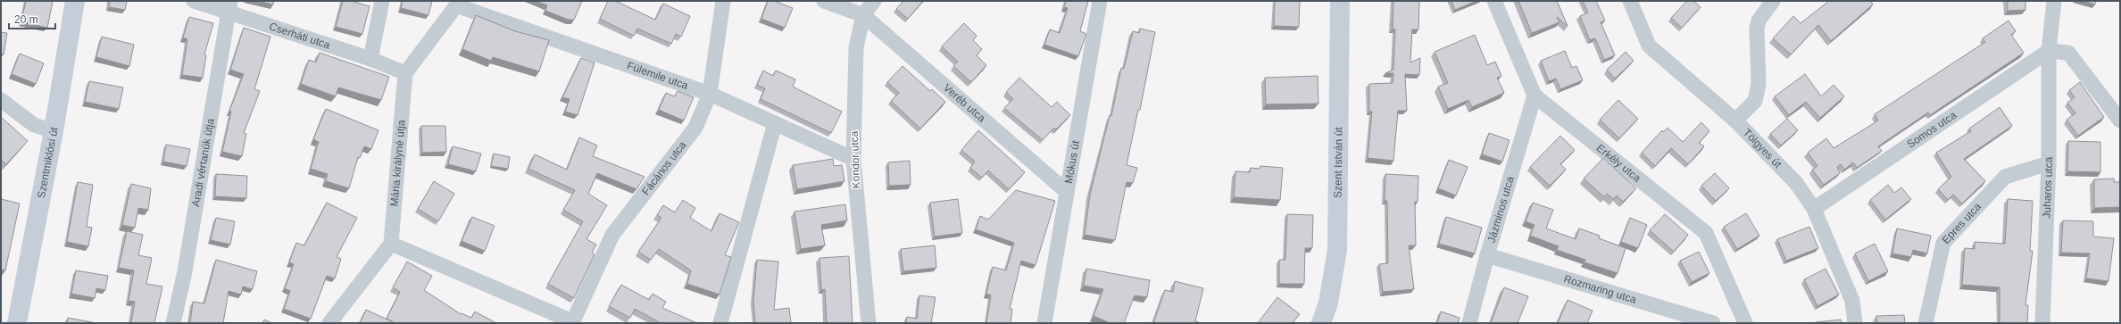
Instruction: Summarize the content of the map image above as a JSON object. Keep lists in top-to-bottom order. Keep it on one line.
{"streets":{"street":["Cserháti utca","Fülemile utca","Veréb utca","Somos utca","Tölgyes út","Kondor utca","Mókus út","Szentmiklósi út","Aradi vértanúk útja","Mária királyné útja","Szent István út","Erkély utca","Fácános utca","Juharos utca","Jázminos utca","Epres utca","Rozmaring utca"]},"crossings":[["Cserháti utca","Aradi vértanúk útja"],["Cserháti utca","Mária királyné útja"],["Fülemile utca","Kondor utca"],["Fülemile utca","Fácános utca"],["Veréb utca","Kondor utca"],["Veréb utca","Mókus út"],["Somos utca","Tölgyes út"],["Somos utca","Juharos utca"],["Erkély utca","Jázminos utca"],["Juharos utca","Epres utca"],["Jázminos utca","Rozmaring utca"]],"scale_bar":"20 m"}
